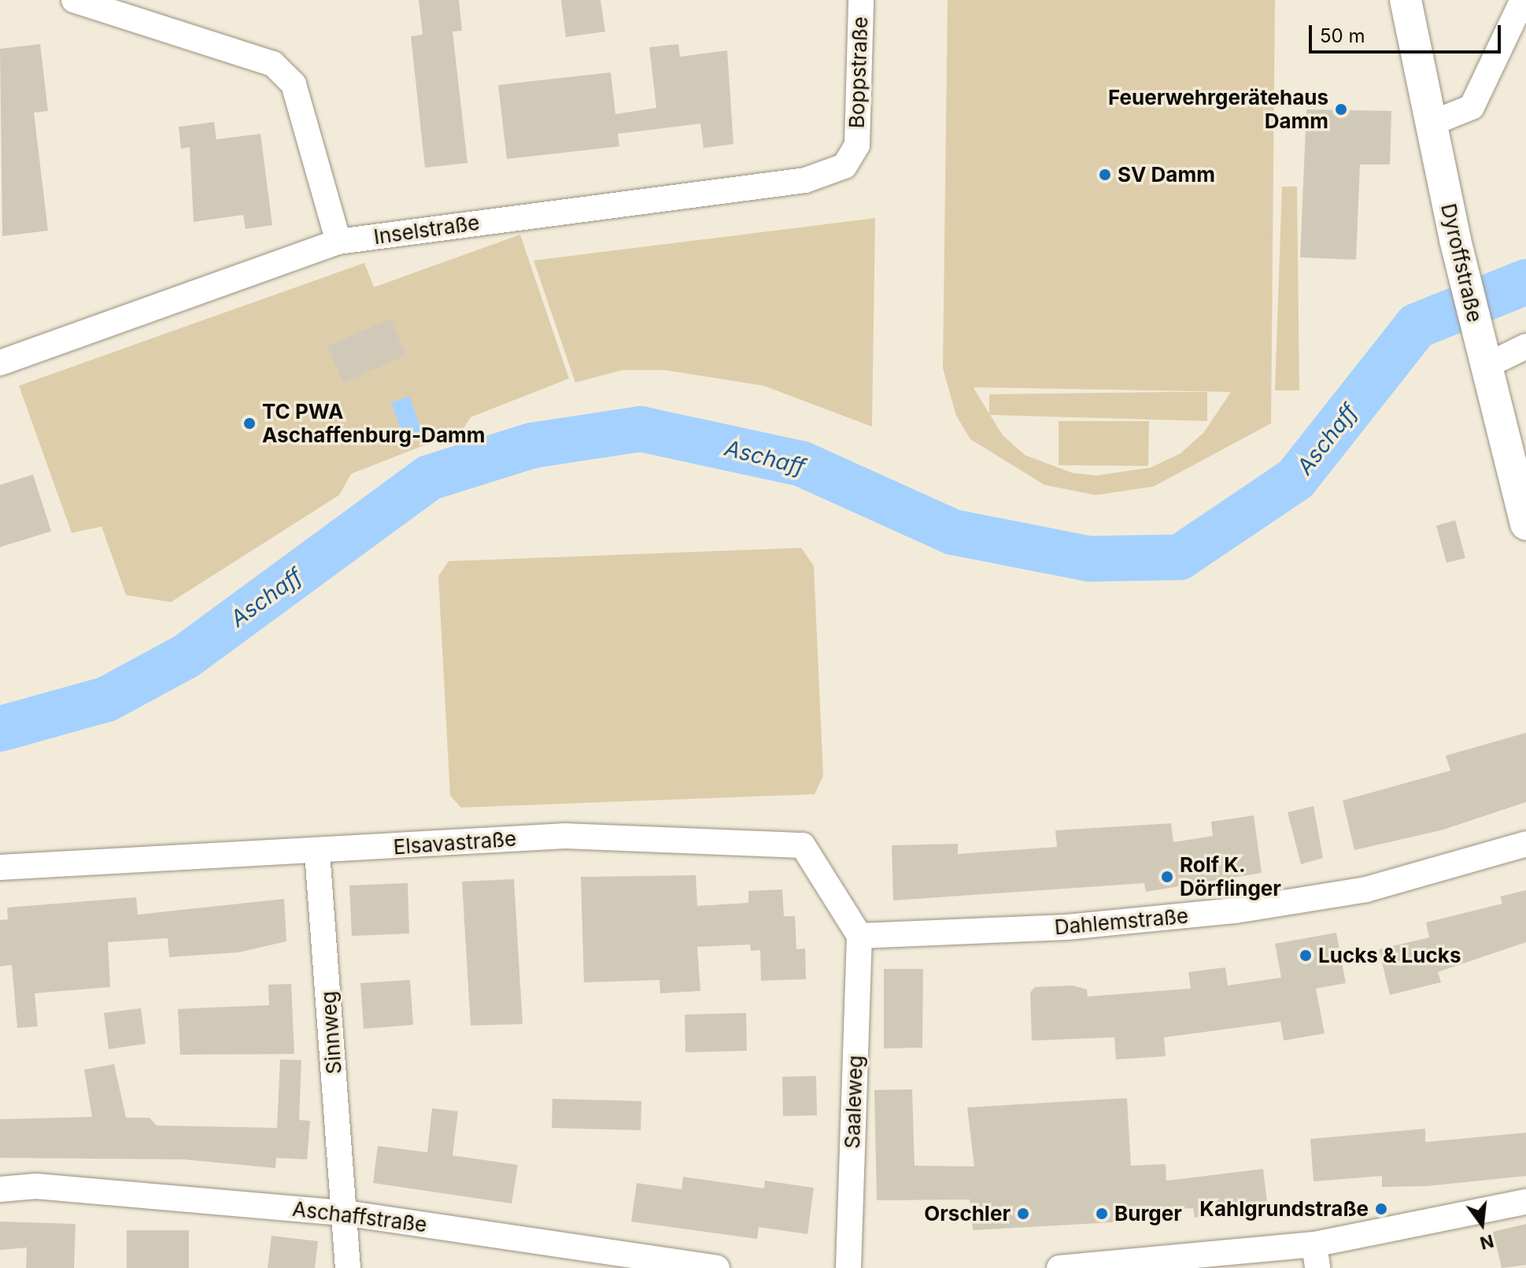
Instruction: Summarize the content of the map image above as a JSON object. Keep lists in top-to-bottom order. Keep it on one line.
{"streets":{"main road":["Dyroffstraße"],"street":["Boppstraße","Inselstraße","Elsavastraße","Dahlemstraße","Sinnweg","Saaleweg","Aschaffstraße"]},"crossings":[["Boppstraße","Inselstraße"],["Elsavastraße","Dahlemstraße"],["Elsavastraße","Sinnweg"],["Elsavastraße","Saaleweg"],["Dahlemstraße","Saaleweg"],["Sinnweg","Aschaffstraße"]],"water":["Aschaff"],"places":["Feuerwehrgerätehaus Damm","SV Damm","TC PWA Aschaffenburg-Damm","Rolf K. Dörflinger","Lucks & Lucks","Kahlgrundstraße","Orschler","Burger"],"scale_bar":"50 m","north":"bottom"}
